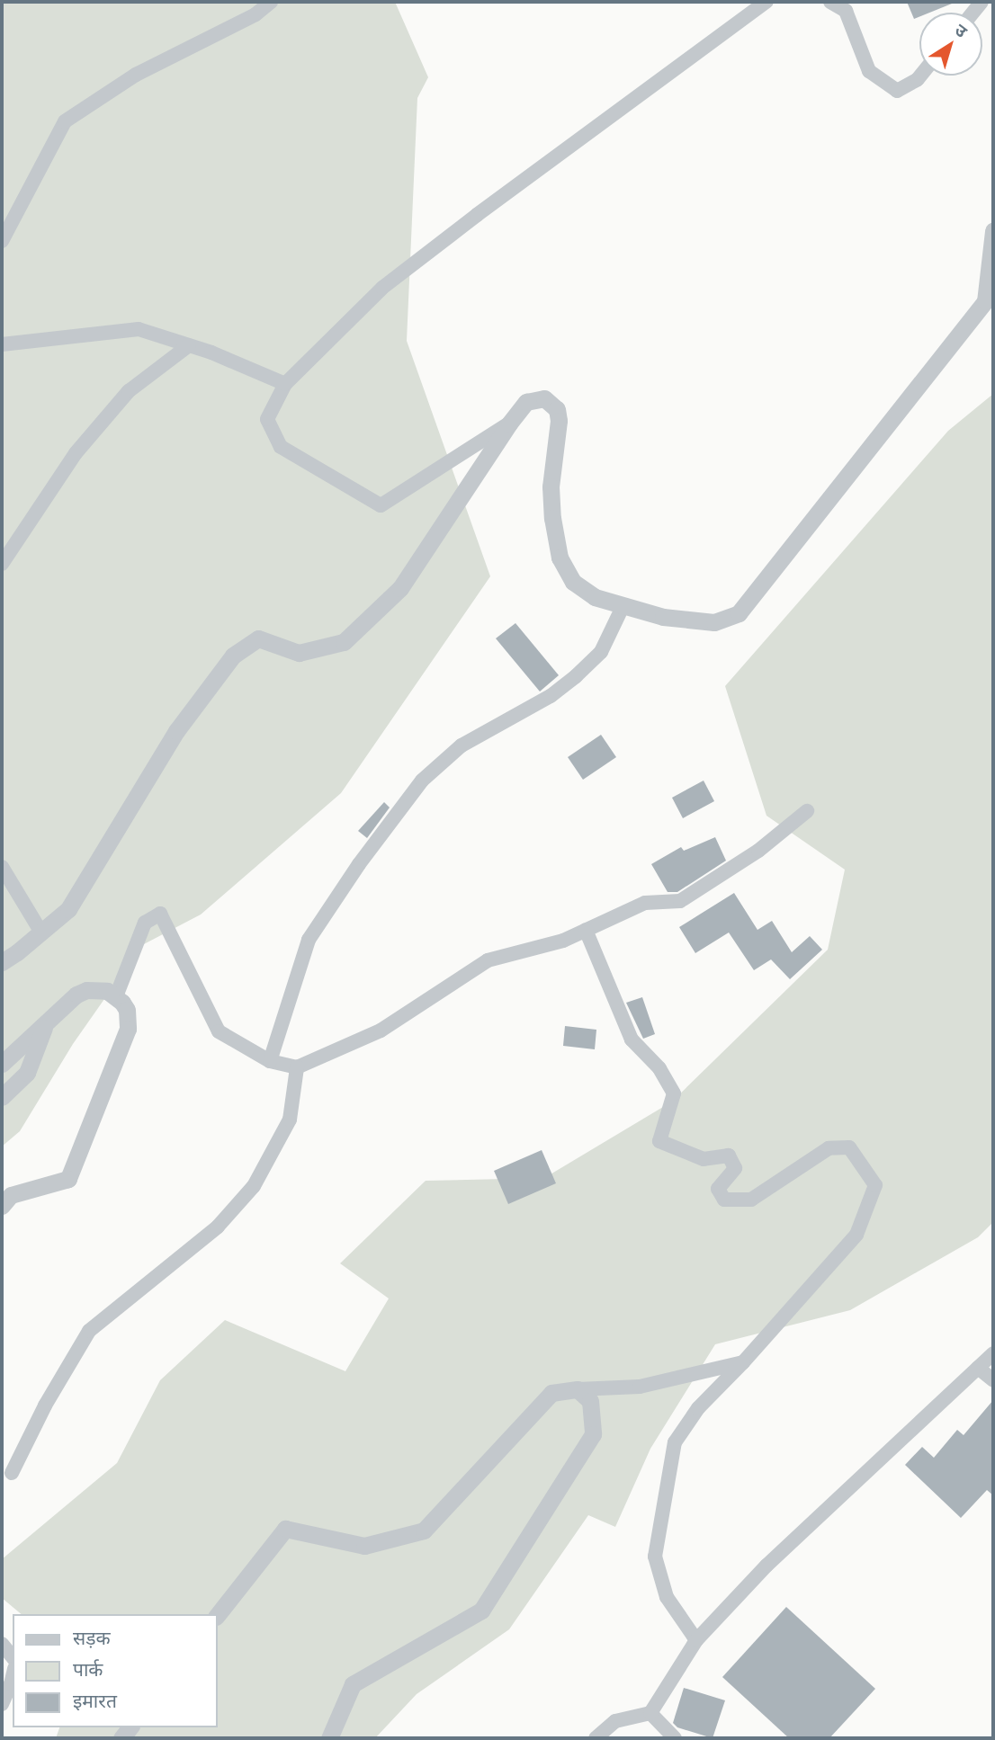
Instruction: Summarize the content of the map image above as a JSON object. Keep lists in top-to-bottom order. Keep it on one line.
{"legend":["सड़क","पार्क","इमारत"],"north":"top right"}
